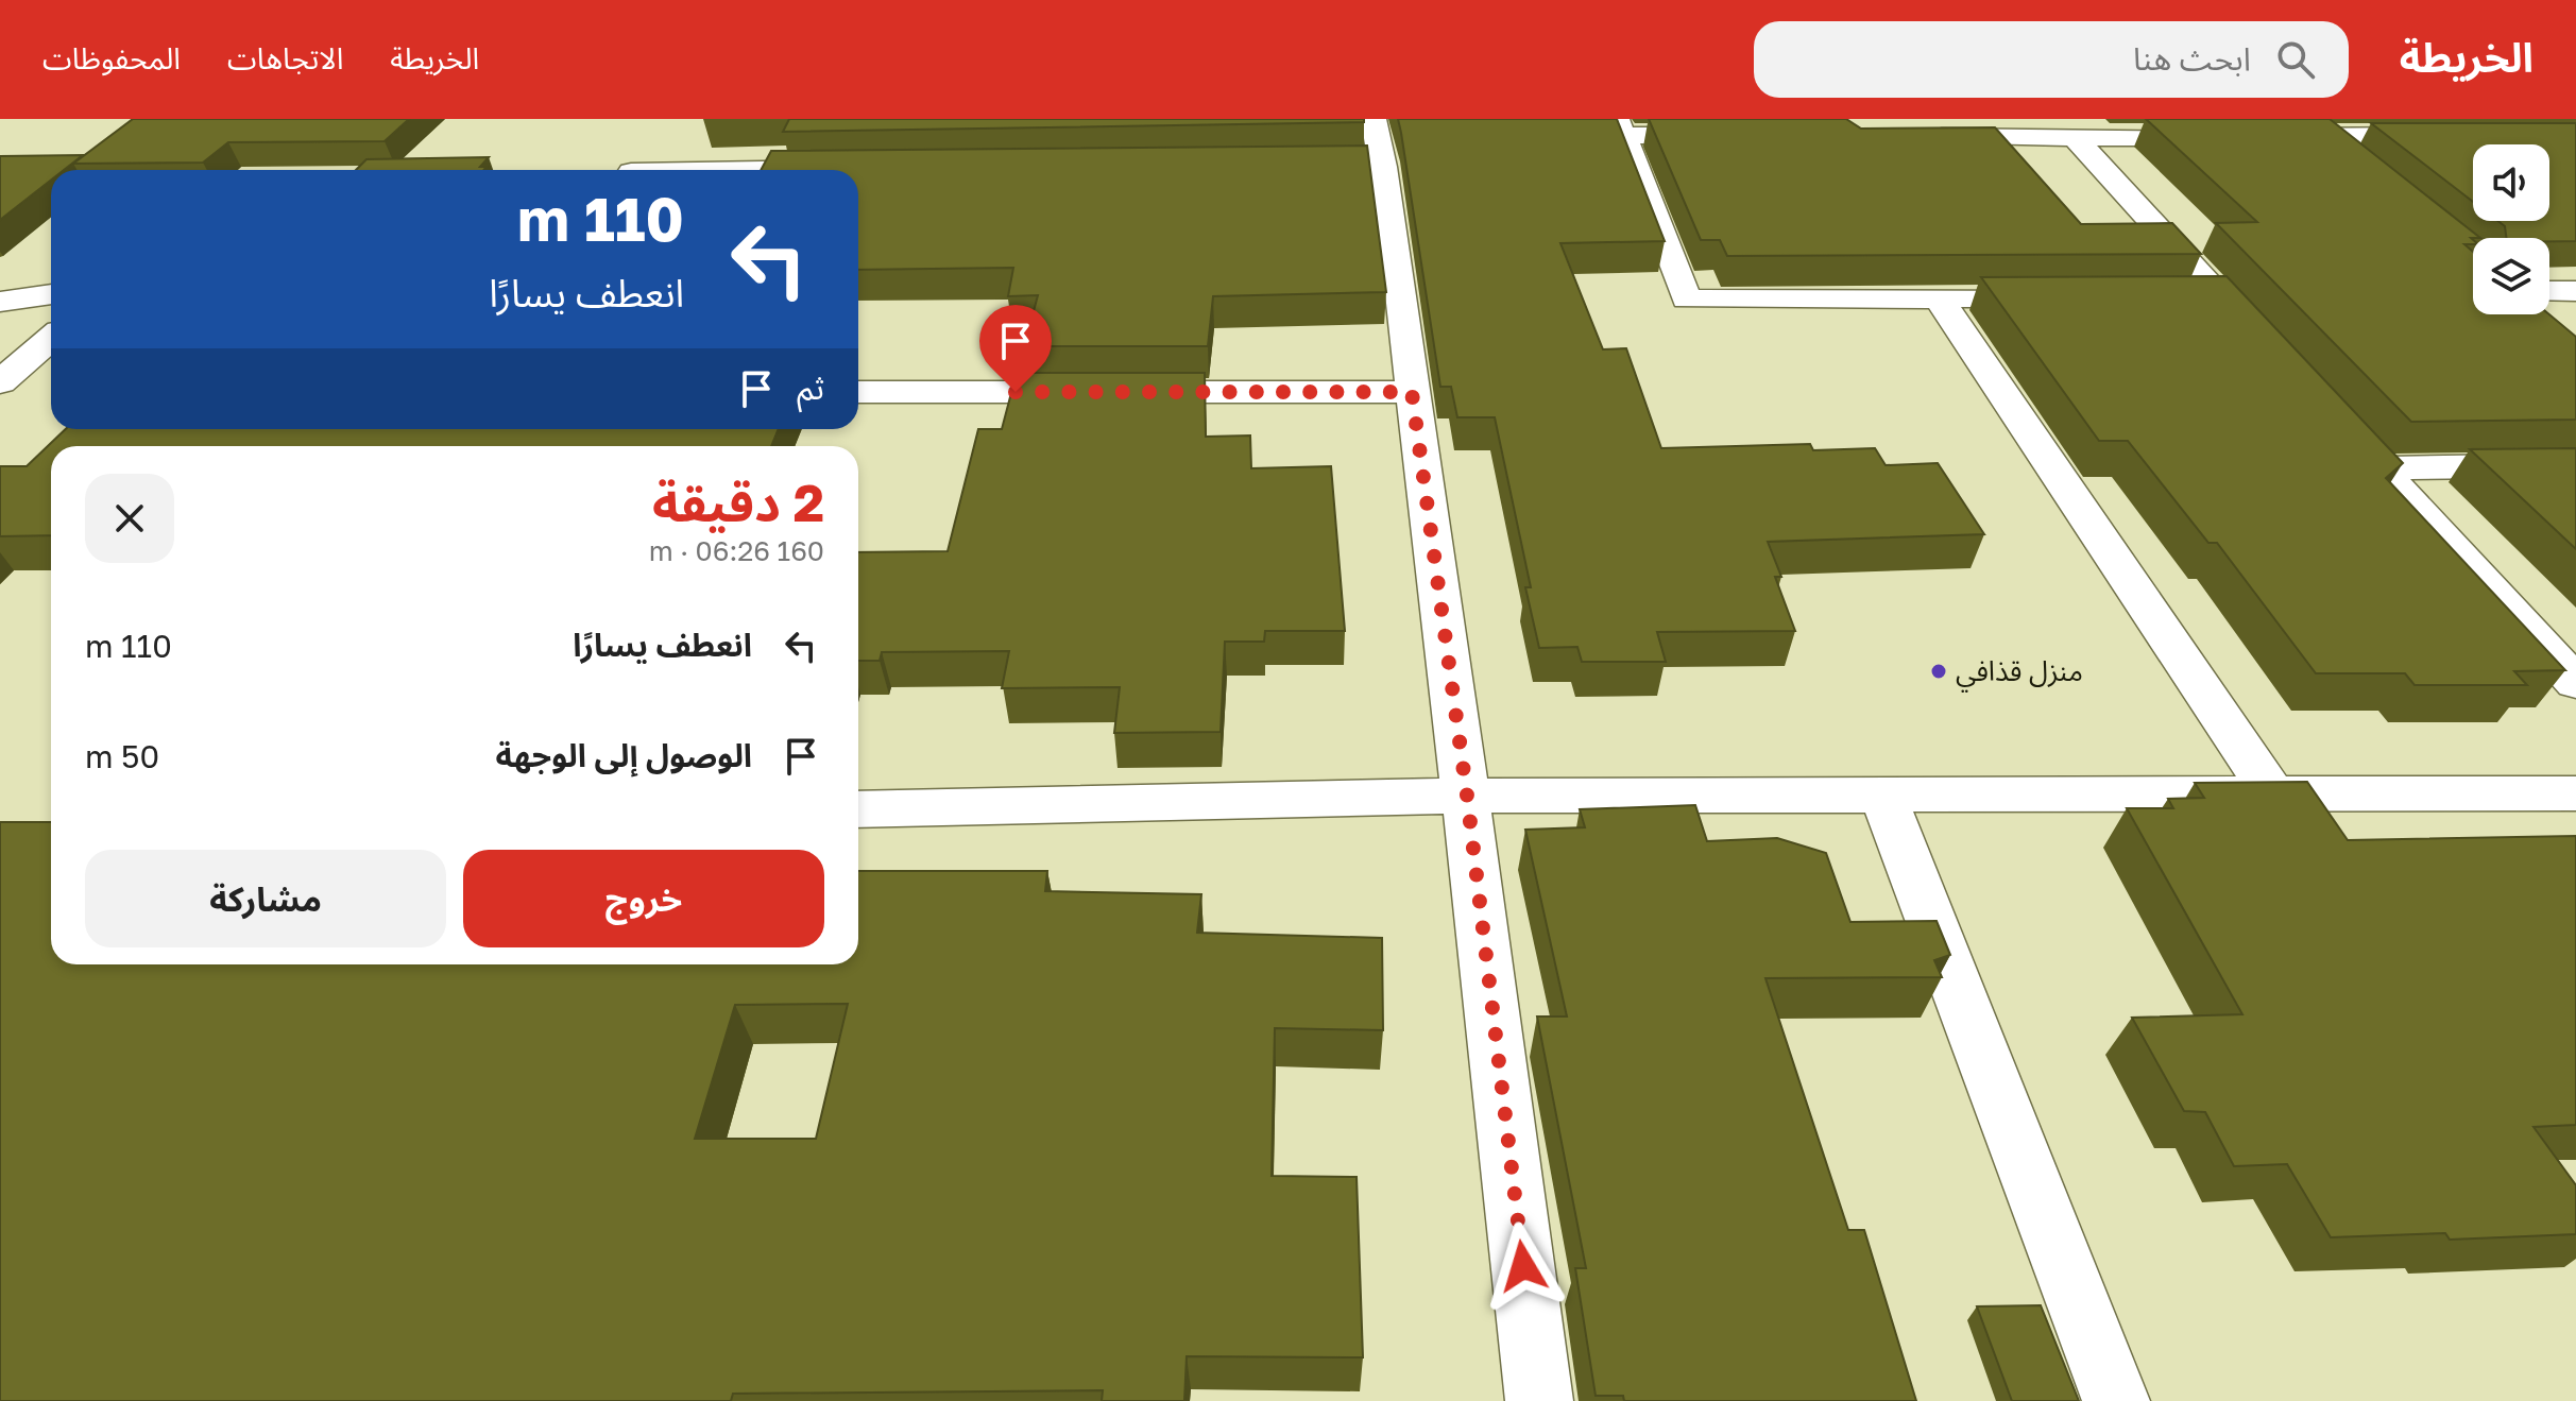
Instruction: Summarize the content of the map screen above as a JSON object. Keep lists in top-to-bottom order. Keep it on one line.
{"places":["منزل قذافي"],"page":{"header":"الخريطة","search":"ابحث هنا","nav":["الخريطة","الاتجاهات","المحفوظات"],"turn":["110 m","انعطف يسارًا"],"then":"ثم","heading":["2 دقيقة","160 m · 06:26"],"list":[{"name":"انعطف يسارًا","value":"110 m"},{"name":"الوصول إلى الوجهة","value":"50 m"}],"buttons":["خروج","مشاركة"]}}
